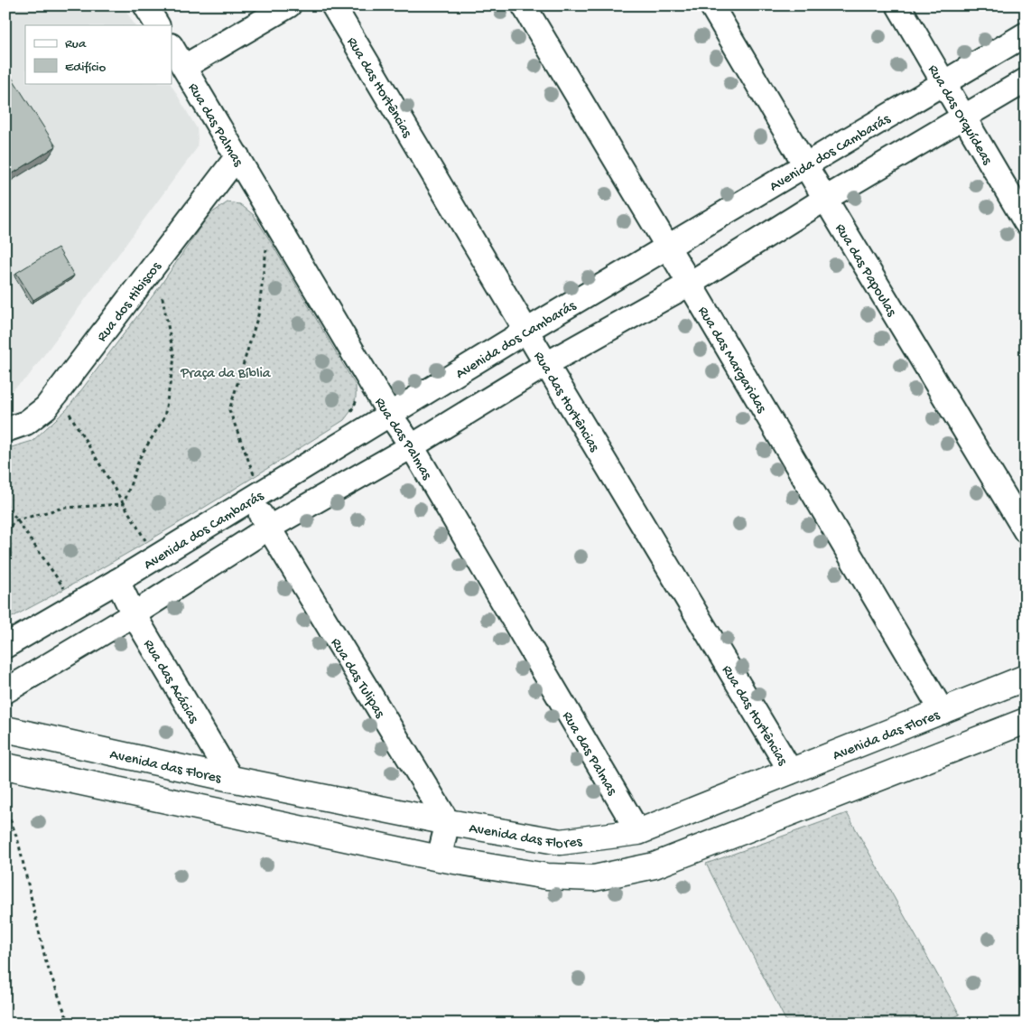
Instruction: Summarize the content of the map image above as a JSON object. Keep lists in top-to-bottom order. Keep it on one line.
{"streets":{"main road":["Avenida das Flores"],"street":["Rua das Hortências","Rua das Orquídeas","Rua das Palmas","Avenida dos Cambarás","Rua das Papoulas","Rua dos Hibiscos","Rua das Margaridas","Rua das Tulipas","Rua das Acácias"]},"crossings":[["Rua das Hortências","Avenida dos Cambarás"],["Rua das Hortências","Avenida das Flores"],["Rua das Orquídeas","Avenida dos Cambarás"],["Rua das Palmas","Avenida dos Cambarás"],["Rua das Palmas","Rua dos Hibiscos"],["Rua das Palmas","Avenida das Flores"],["Avenida dos Cambarás","Rua das Papoulas"],["Avenida dos Cambarás","Rua das Margaridas"],["Avenida dos Cambarás","Rua das Tulipas"],["Avenida dos Cambarás","Rua das Acácias"],["Rua das Margaridas","Avenida das Flores"],["Rua das Tulipas","Avenida das Flores"],["Rua das Acácias","Avenida das Flores"]],"parks":["Praça da Bíblia"],"legend":["Rua","Edifício"]}
